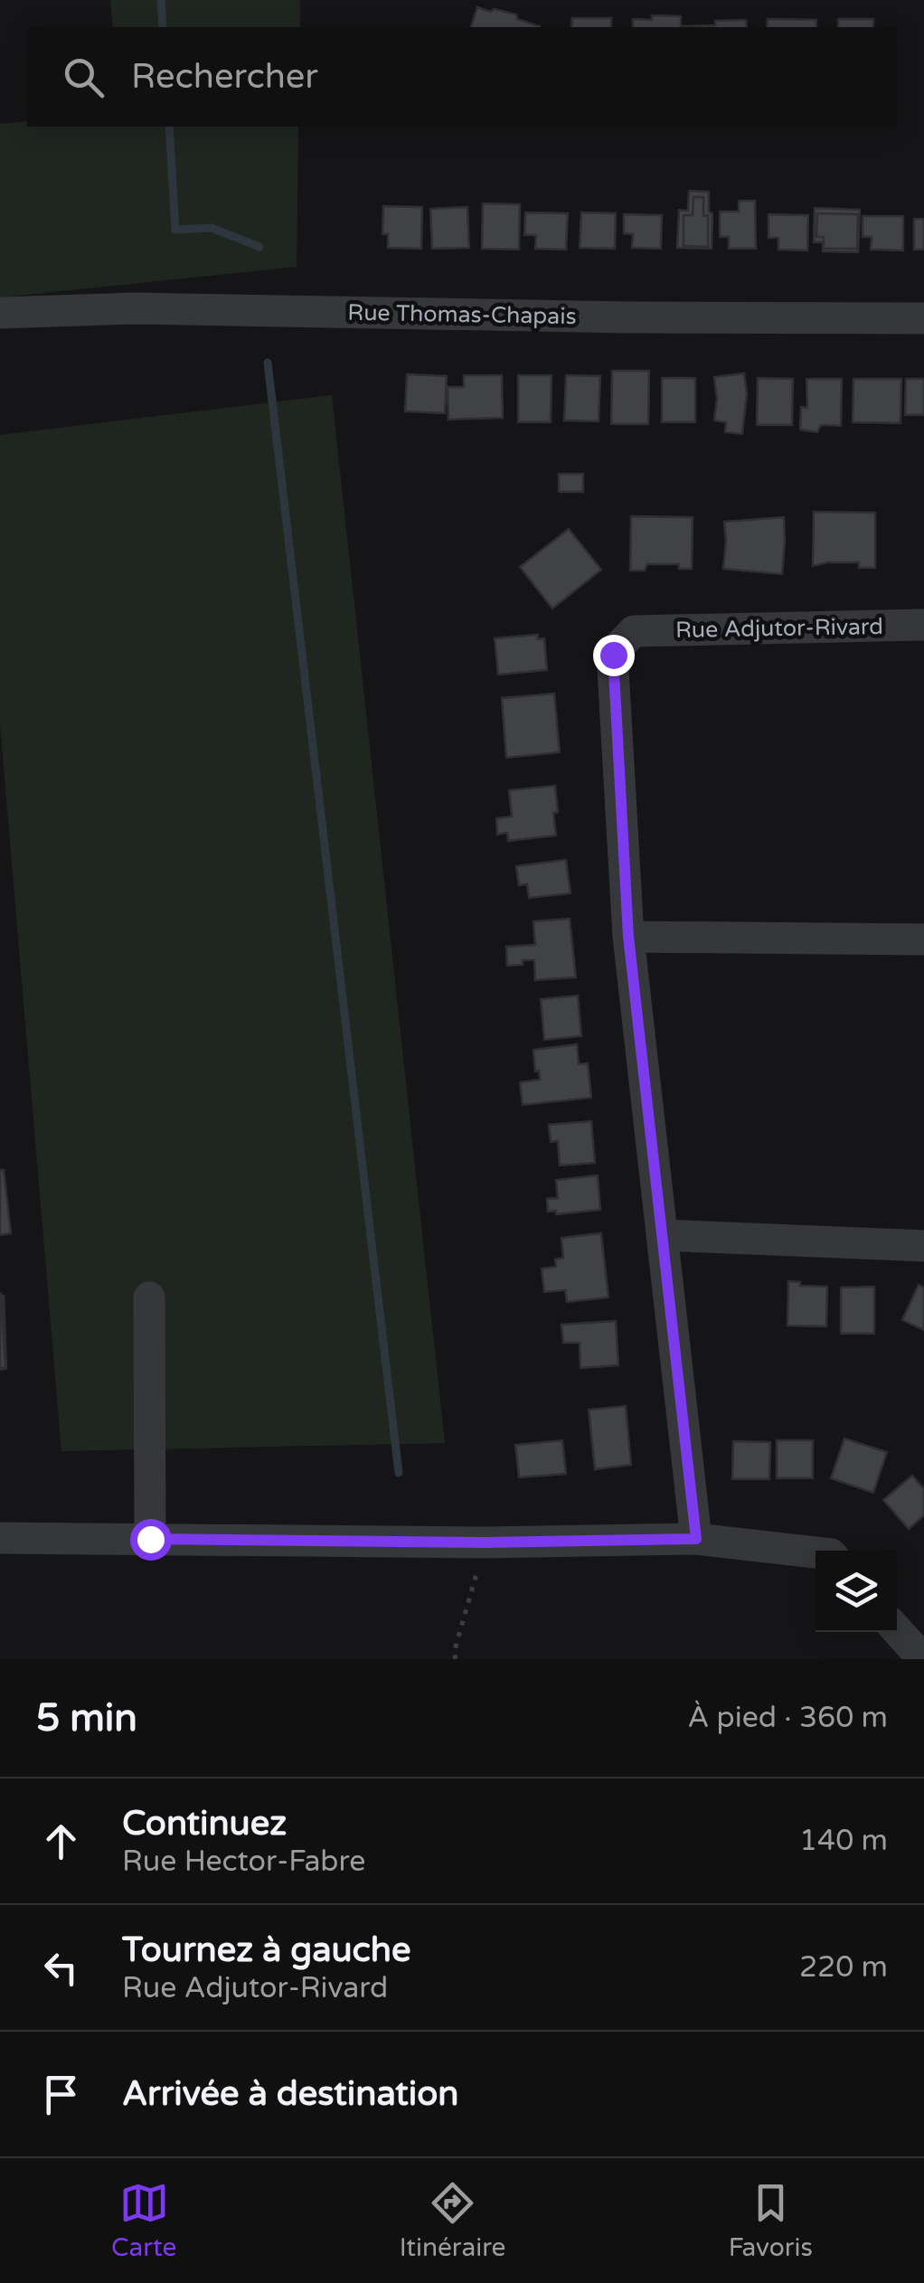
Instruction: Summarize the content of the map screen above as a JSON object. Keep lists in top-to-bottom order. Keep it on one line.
{"streets":{"street":["Rue Thomas-Chapais","Rue Adjutor-Rivard"]},"page":{"search":"Rechercher","heading":["5 min","À pied · 360 m"],"list":[["Continuez","Rue Hector-Fabre","140 m"],["Tournez à gauche","Rue Adjutor-Rivard","220 m"],"Arrivée à destination"],"nav":["Carte","Itinéraire","Favoris"]}}
